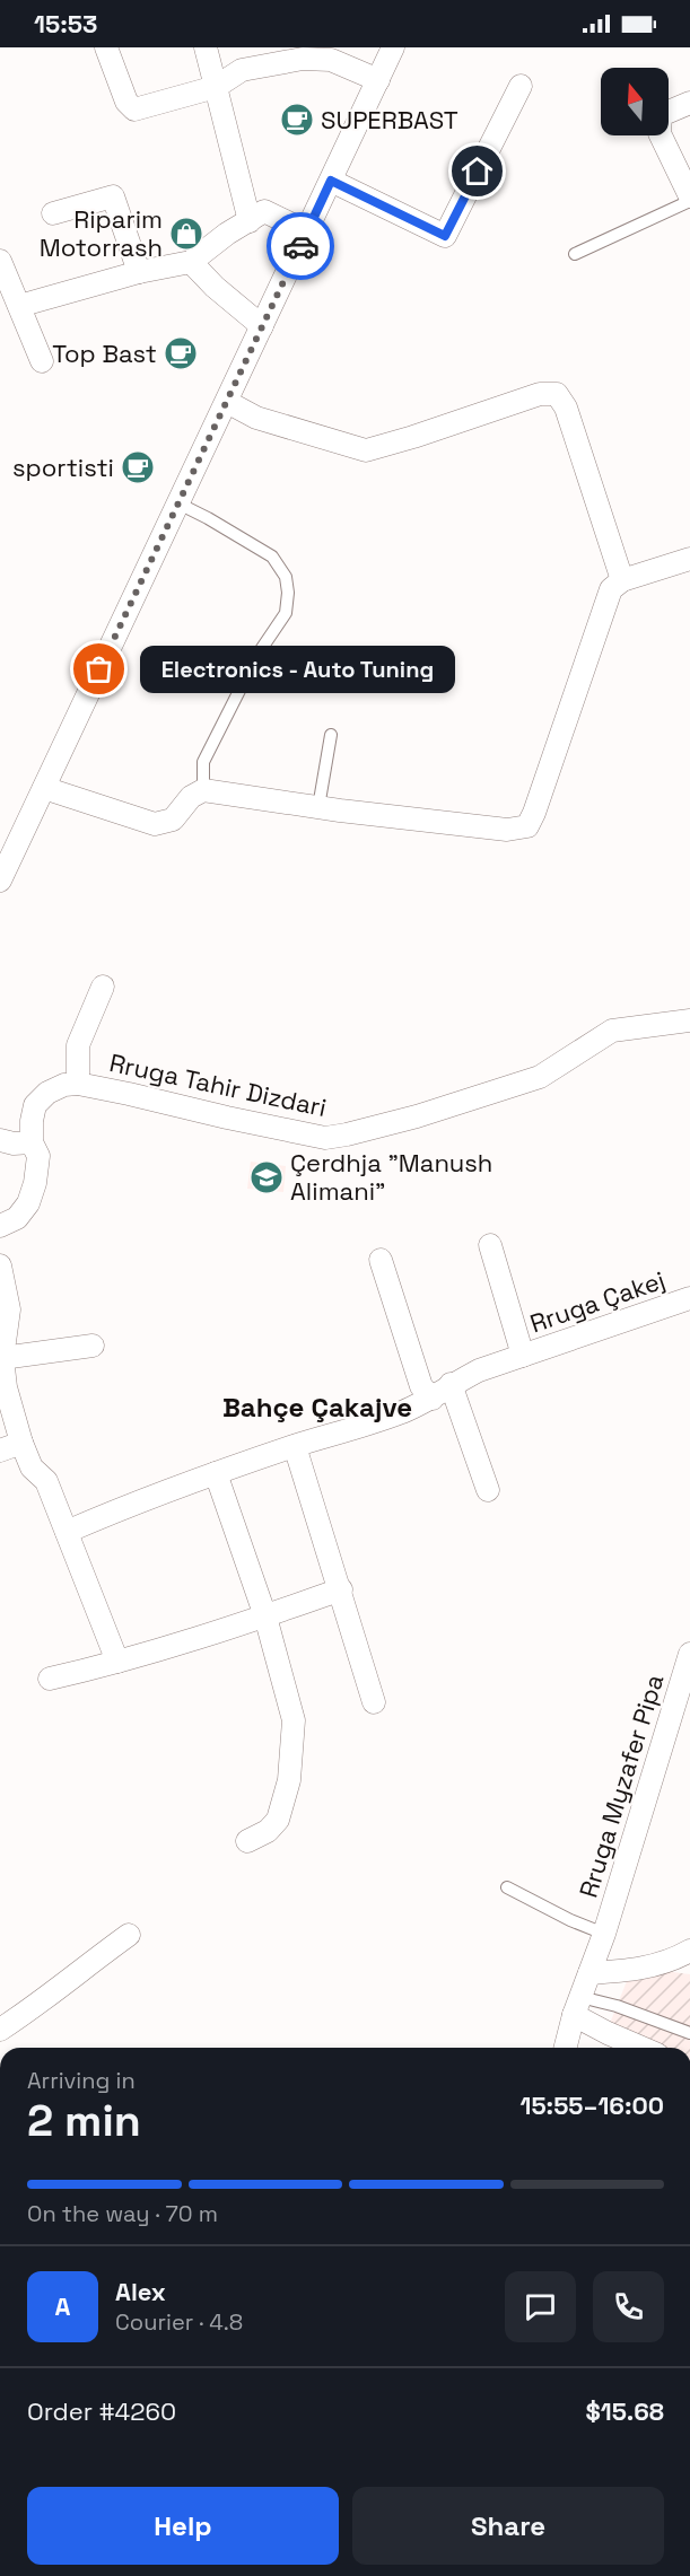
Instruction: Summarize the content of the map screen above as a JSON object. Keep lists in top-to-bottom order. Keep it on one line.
{"streets":{"street":["Rruga Tahir Dizdari","Rruga Çakej","Rruga Myzafer Pipa"]},"districts":["Bahçe Çakajve"],"places":{"cafe":["SUPERBAST","Top Bast","sportisti"],"shop":["Riparim Motorrash"],"other":["Electronics - Auto Tuning"],"school or university":["Çerdhja \"Manush Alimani\""]},"north":"top","page":{"status":"15:53","bubble":"Electronics - Auto Tuning","heading":["2 min","Arriving in","15:55–16:00"],"panel":["Alex","Courier · 4.8","Order #4260","$15.68"],"bar":"On the way · 70 m","round":"A","buttons":["Help","Share"]}}
